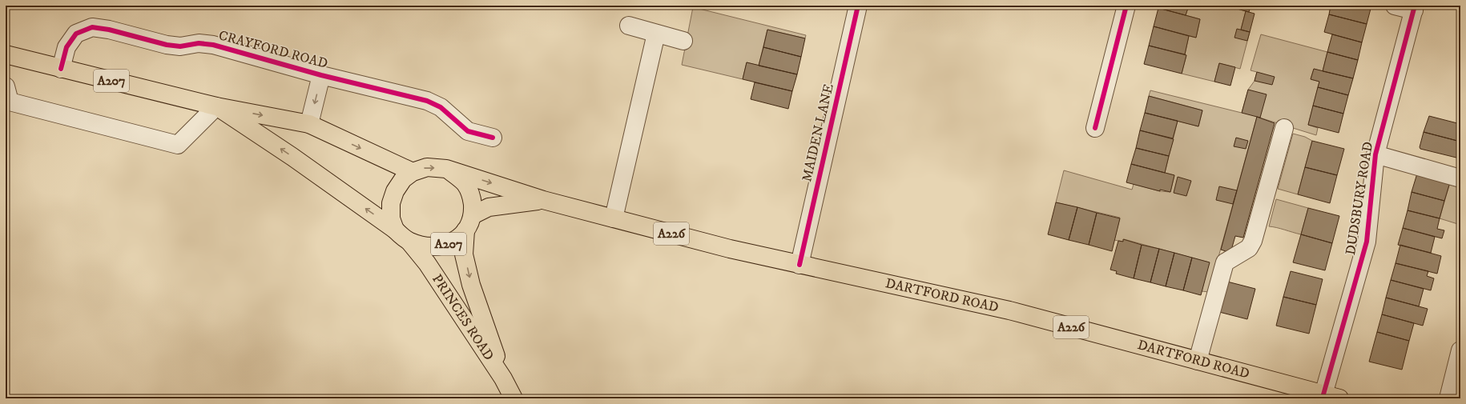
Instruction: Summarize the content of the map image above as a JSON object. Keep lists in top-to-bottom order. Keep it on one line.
{"streets":{"main road":["A207","A226","DARTFORD ROAD","PRINCES ROAD"],"street":["CRAYFORD ROAD","MAIDEN LANE","DUDSBURY ROAD"]},"crossings":[["CRAYFORD ROAD","A207"],["A207","DARTFORD ROAD"],["A207","PRINCES ROAD"],["MAIDEN LANE","DARTFORD ROAD"],["DUDSBURY ROAD","DARTFORD ROAD"],["DARTFORD ROAD","PRINCES ROAD"]]}
